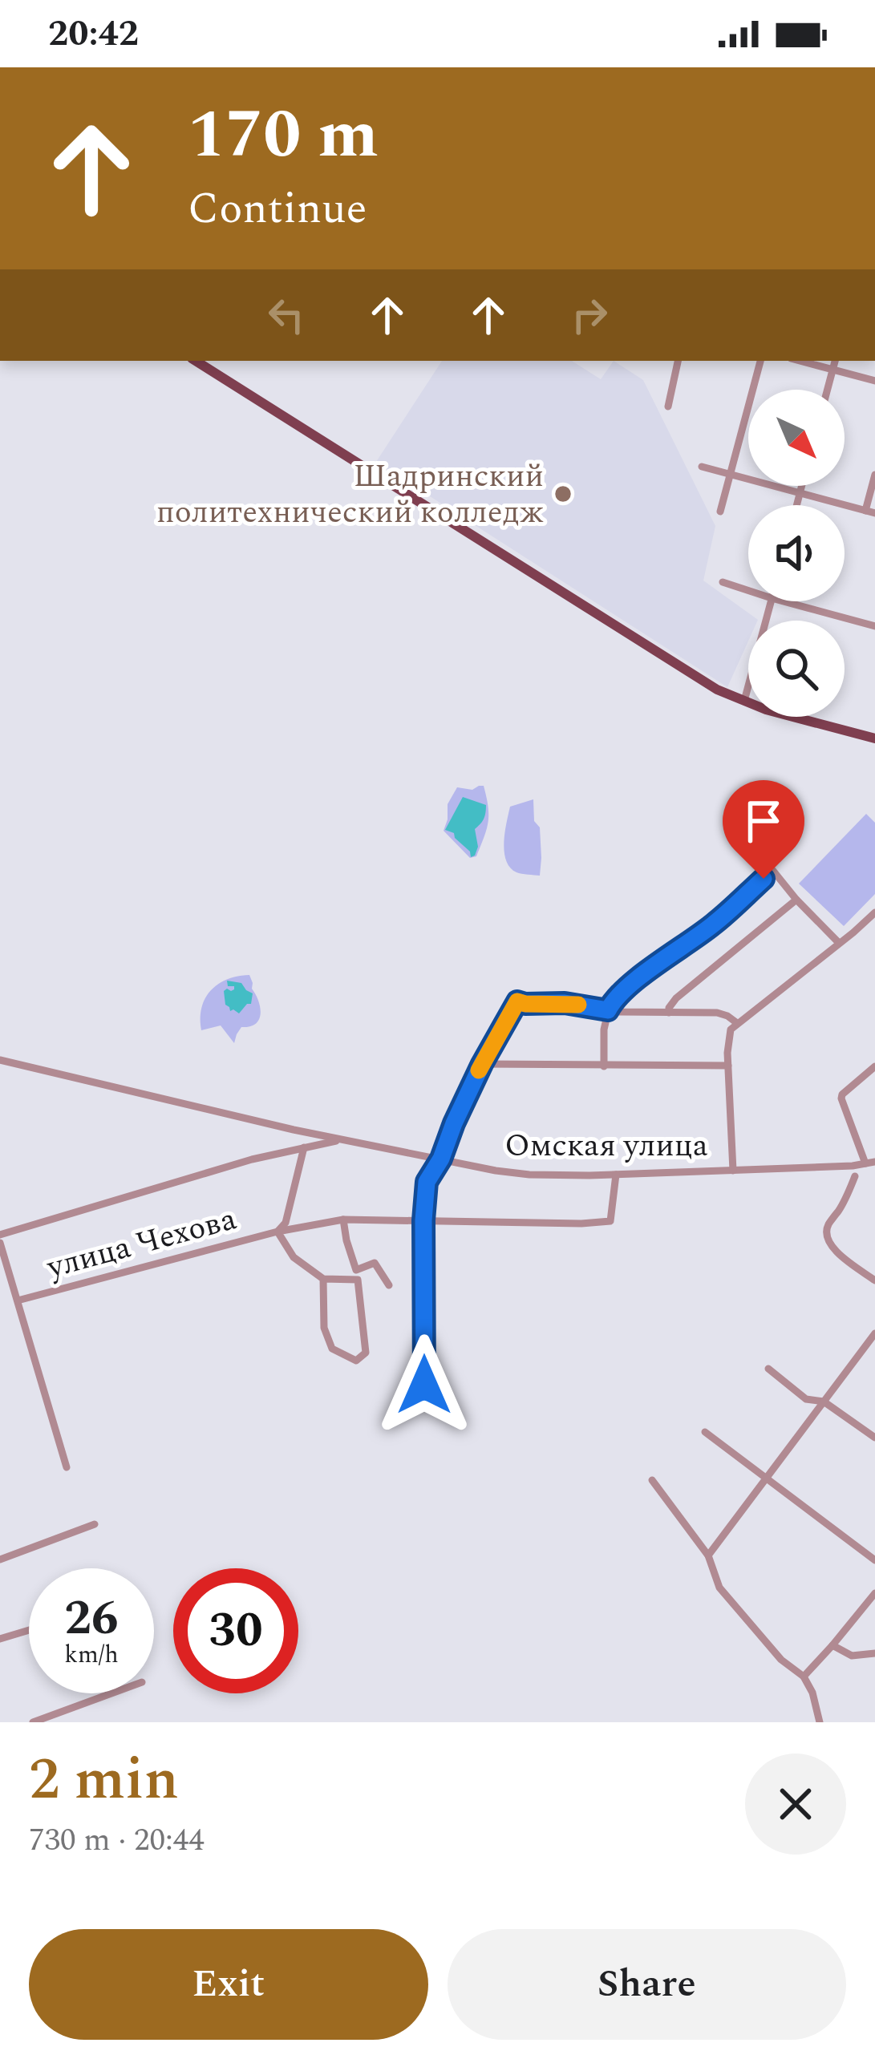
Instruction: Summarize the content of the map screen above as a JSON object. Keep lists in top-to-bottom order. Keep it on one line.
{"streets":{"street":["Омская улица","улица Чехова"]},"crossings":[["Омская улица","улица Чехова"]],"places":["Шадринский политехнический колледж"],"north":"bottom right","page":{"status":"20:42","turn":["170 m","Continue"],"speed":"26 km/h","limit":"30","heading":["2 min","730 m · 20:44"],"buttons":["Exit","Share"]}}
